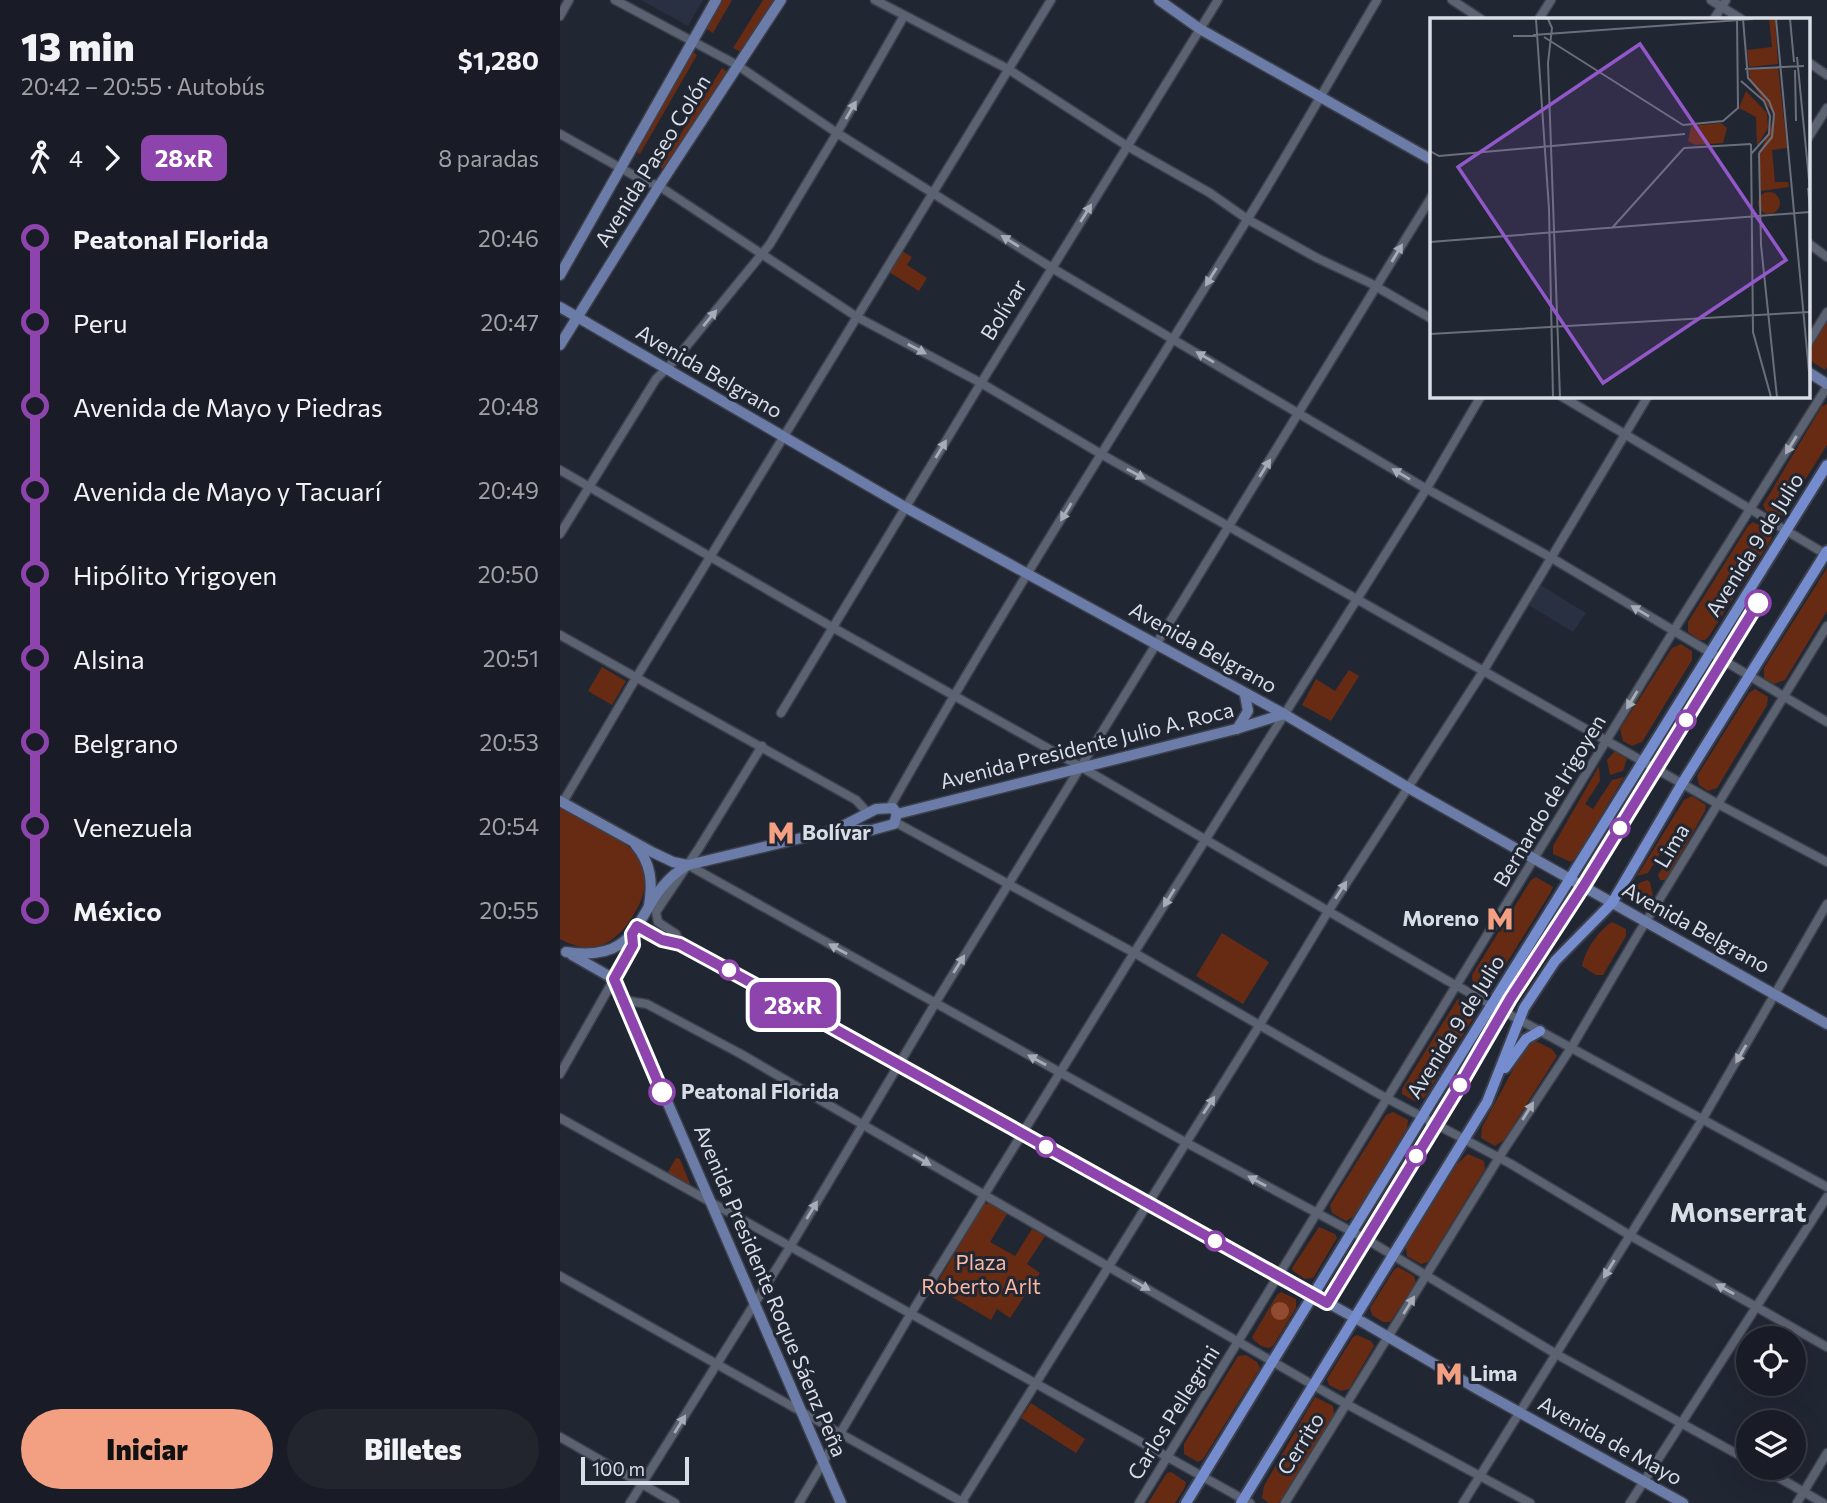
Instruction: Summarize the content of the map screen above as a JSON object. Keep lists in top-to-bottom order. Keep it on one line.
{"streets":{"highway":["Avenida 9 de Julio"],"main road":["Avenida Paseo Colón","Avenida Belgrano","Avenida Presidente Julio A. Roca","Avenida Presidente Roque Sáenz Peña","Avenida de Mayo"],"street":["Bolívar","Bernardo de Irigoyen","Lima","Carlos Pellegrini","Cerrito"]},"crossings":[["Avenida Paseo Colón","Avenida Belgrano"],["Bolívar","Avenida Belgrano"],["Avenida Belgrano","Avenida 9 de Julio"],["Avenida Belgrano","Avenida Presidente Julio A. Roca"],["Avenida Belgrano","Bernardo de Irigoyen"],["Avenida Belgrano","Lima"],["Avenida 9 de Julio","Avenida de Mayo"],["Bernardo de Irigoyen","Carlos Pellegrini"],["Bernardo de Irigoyen","Avenida de Mayo"],["Lima","Avenida de Mayo"],["Lima","Cerrito"]],"districts":["Monserrat"],"parks":["Plaza Roberto Arlt"],"places":{"metro station":["Bolívar","Moreno","Lima"],"other":["Peatonal Florida"]},"lines":["bus line 28xR"],"scale_bar":"100 m","page":{"heading":["13 min","20:42 – 20:55 · Autobús","$1,280"],"on_map":"28xR","legs":["4","28xR","8 paradas"],"list":[{"name":"Peatonal Florida","value":"20:46"},{"name":"Peru","value":"20:47"},{"name":"Avenida de Mayo y Piedras","value":"20:48"},{"name":"Avenida de Mayo y Tacuarí","value":"20:49"},{"name":"Hipólito Yrigoyen","value":"20:50"},{"name":"Alsina","value":"20:51"},{"name":"Belgrano","value":"20:53"},{"name":"Venezuela","value":"20:54"},{"name":"México","value":"20:55"}],"buttons":["Iniciar","Billetes"],"scale":"100 m"}}
